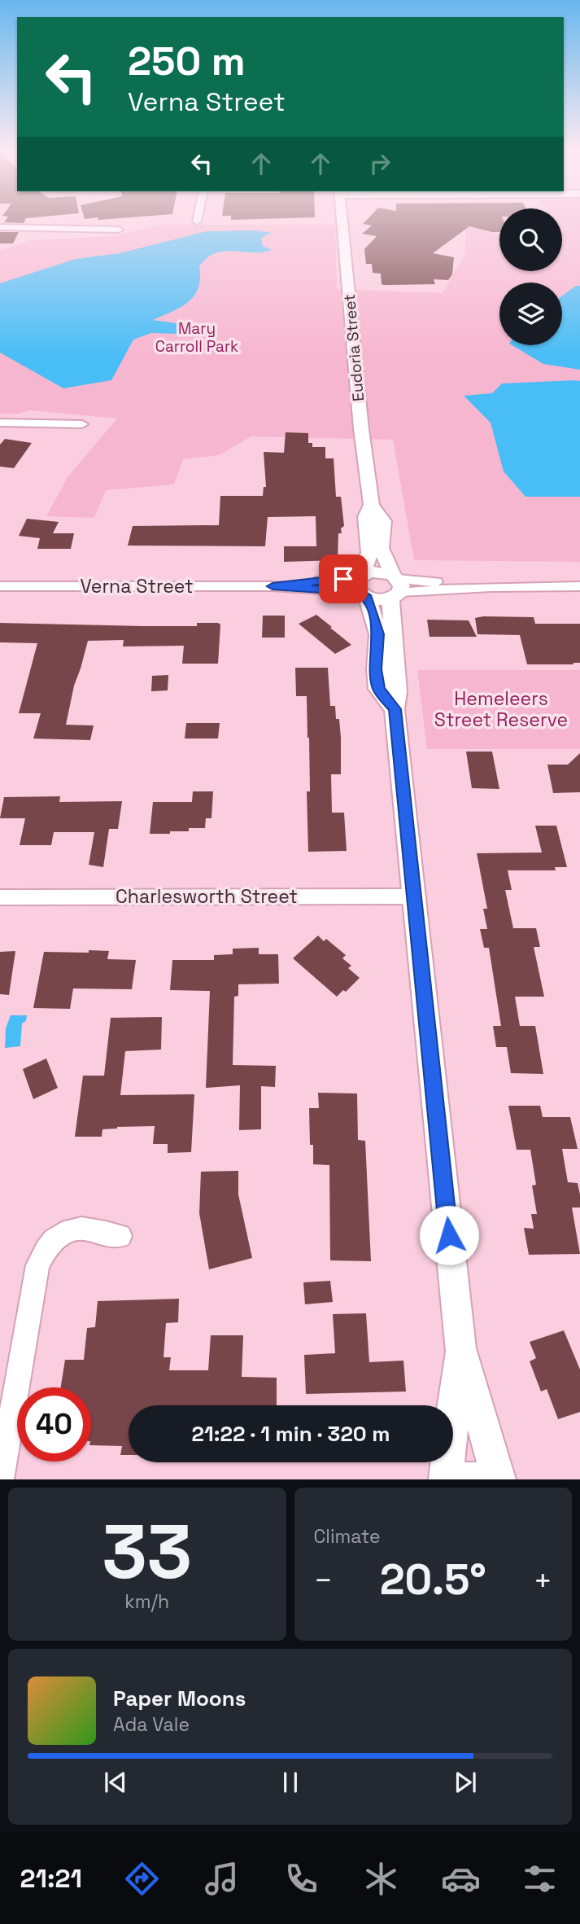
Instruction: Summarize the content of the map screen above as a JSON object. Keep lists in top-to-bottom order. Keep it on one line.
{"streets":{"street":["Eudoria Street","Verna Street","Charlesworth Street"]},"crossings":[["Eudoria Street","Verna Street"],["Eudoria Street","Charlesworth Street"]],"parks":["Mary Carroll Park","Hemeleers Street Reserve"],"page":{"turn":["250 m","Verna Street"],"limit":"40","trip":"21:22 · 1 min · 320 m","tile":[["33","km/h"],"Climate"],"heat":["−","20.5°","+"],"song":["Paper Moons","Ada Vale"],"tabs":"21:21"}}
